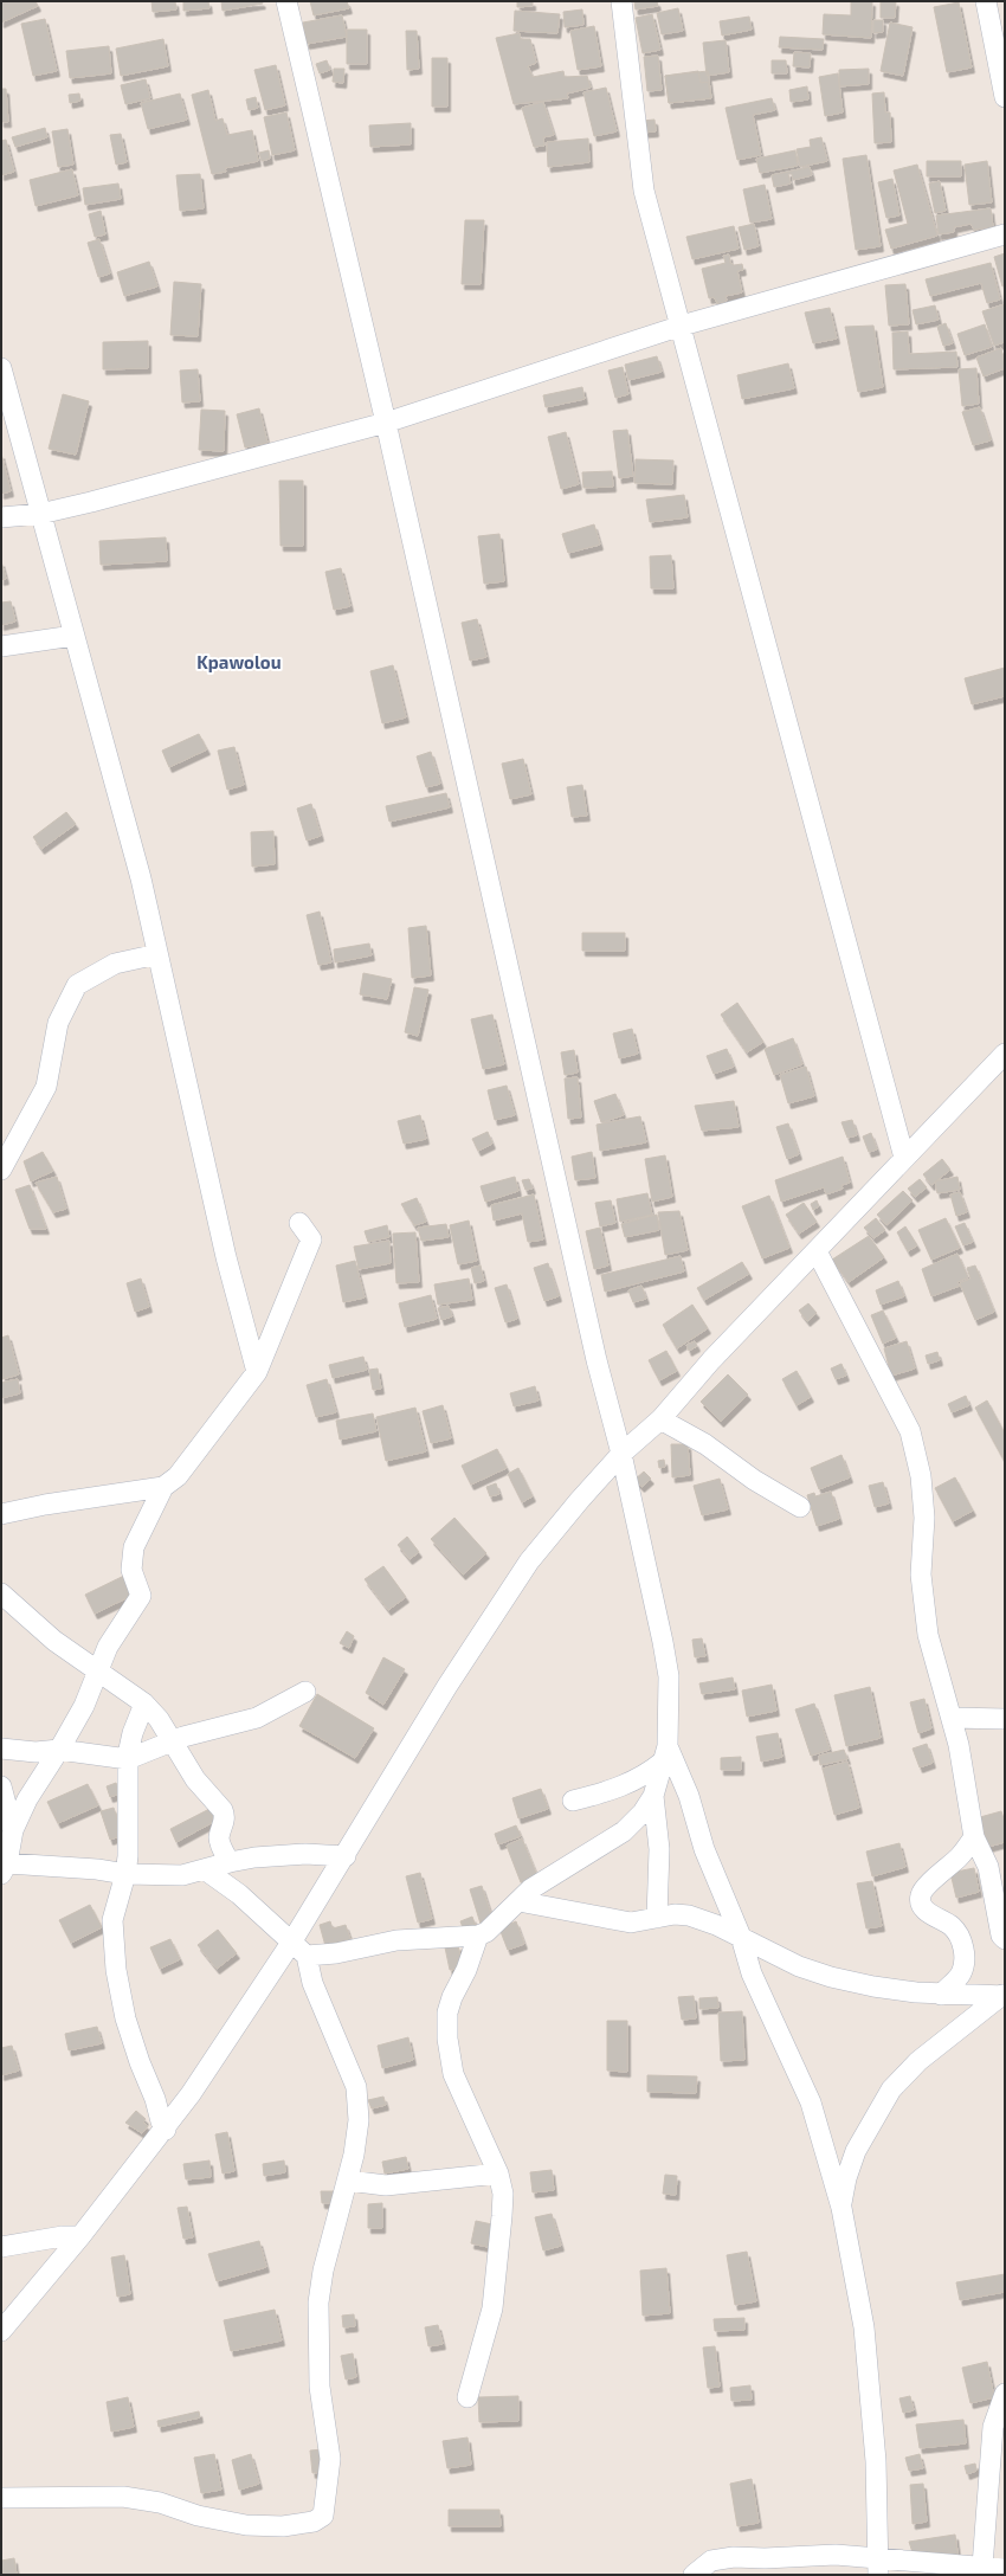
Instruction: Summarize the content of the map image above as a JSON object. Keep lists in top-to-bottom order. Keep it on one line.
{"districts":["Kpawolou"]}
